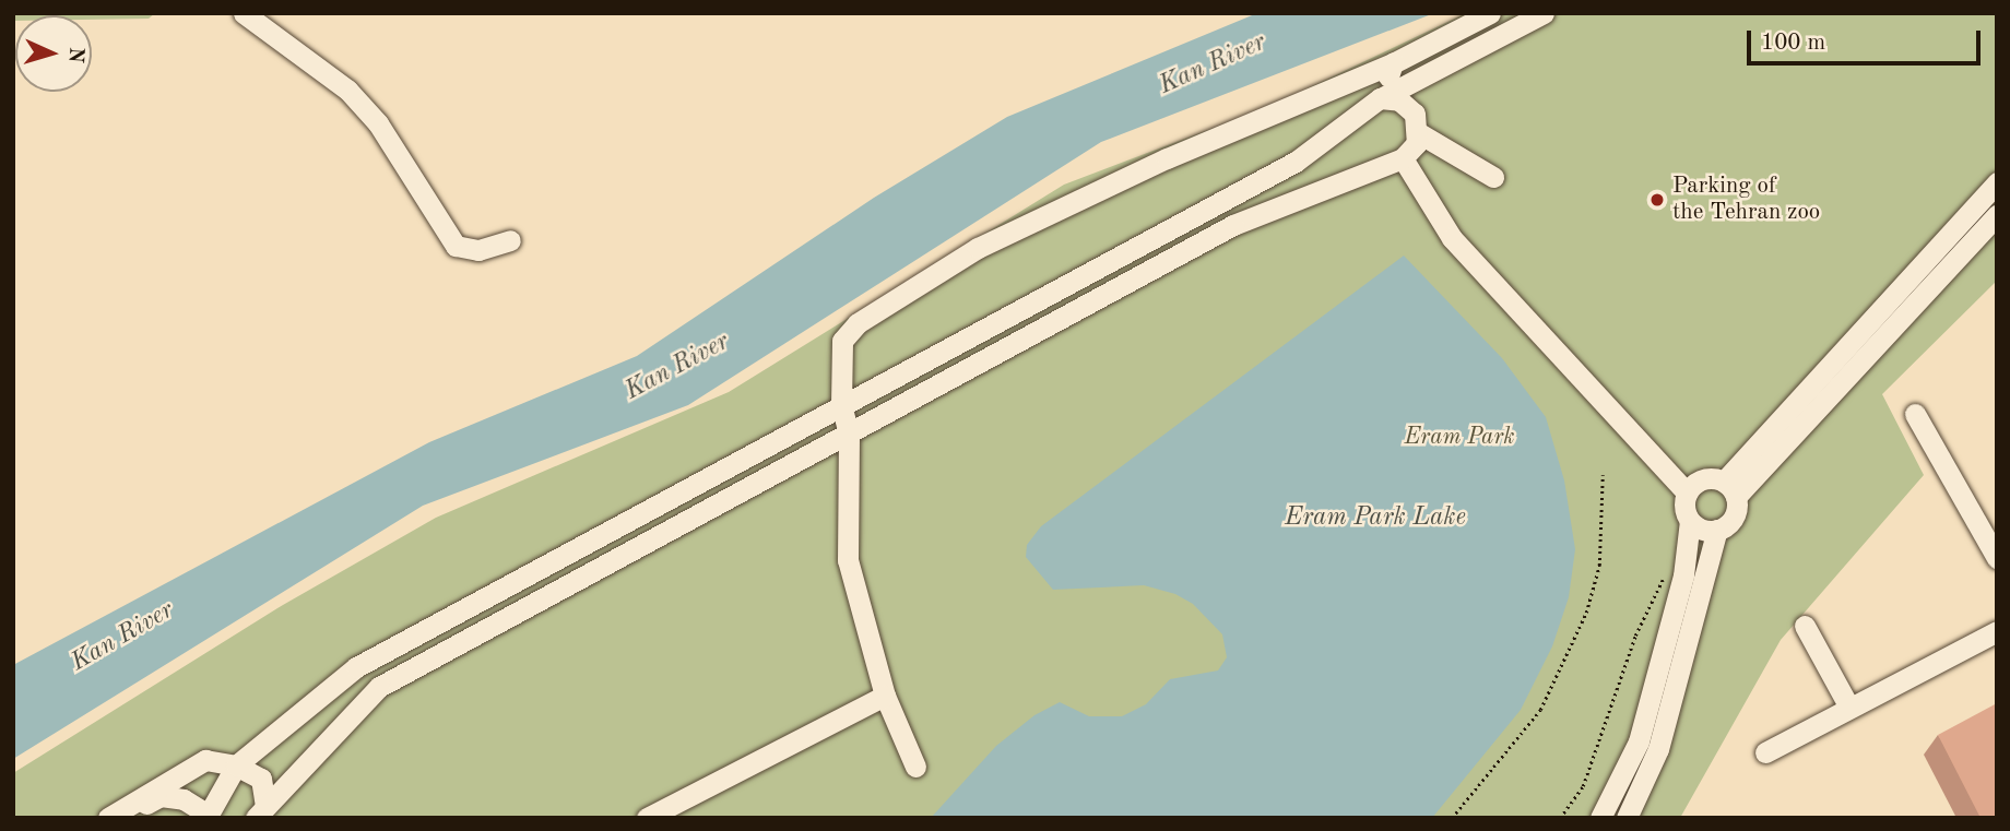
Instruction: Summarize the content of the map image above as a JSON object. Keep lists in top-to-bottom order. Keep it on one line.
{"water":["Kan River","Eram Park Lake"],"parks":["Eram Park"],"places":["Parking of the Tehran zoo"],"scale_bar":"100 m","north":"right"}
